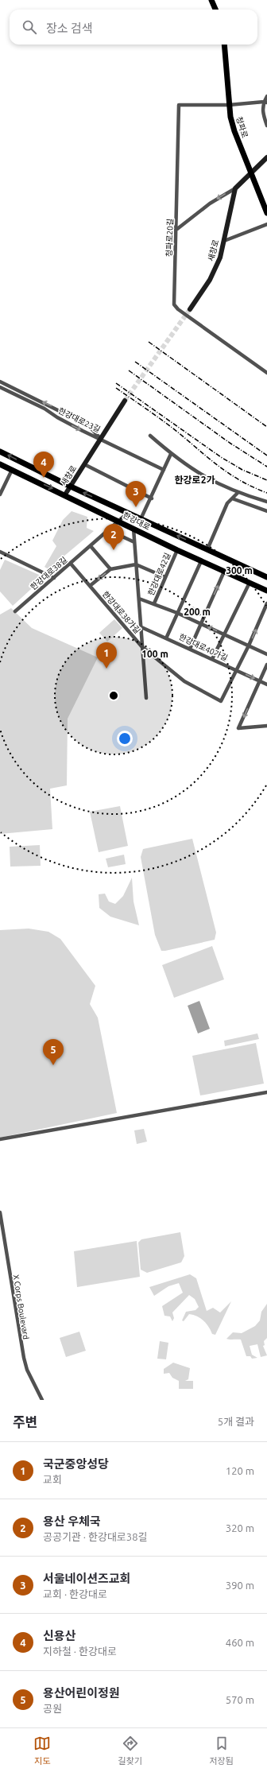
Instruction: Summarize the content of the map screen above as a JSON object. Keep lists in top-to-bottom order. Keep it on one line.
{"streets":{"main road":["청파로","새창로","한강대로"],"street":["청파로20길","한강대로23길","한강대로38길","한강대로42길","한강대로38가길","한강대로40가길","X Corps Boulevard"]},"crossings":[["청파로","청파로20길"],["새창로","한강대로23길"],["새창로","한강대로"],["한강대로","한강대로38길"],["한강대로","한강대로42길"],["한강대로38길","한강대로38가길"],["한강대로38가길","한강대로40가길"]],"districts":["한강로2가"],"page":{"search":"장소 검색","pins":["4","3","2","1","5"],"heading":["주변","5개 결과"],"list":[{"mark":"1","name":"국군중앙성당","note":"교회","value":"120 m"},{"mark":"2","name":"용산 우체국","note":"공공기관 · 한강대로38길","value":"320 m"},{"mark":"3","name":"서울네이션즈교회","note":"교회 · 한강대로","value":"390 m"},{"mark":"4","name":"신용산","note":"지하철 · 한강대로","value":"460 m"},{"mark":"5","name":"용산어린이정원","note":"공원","value":"570 m"}],"nav":["지도","길찾기","저장됨"]},"rings":["300 m","200 m","100 m"]}
